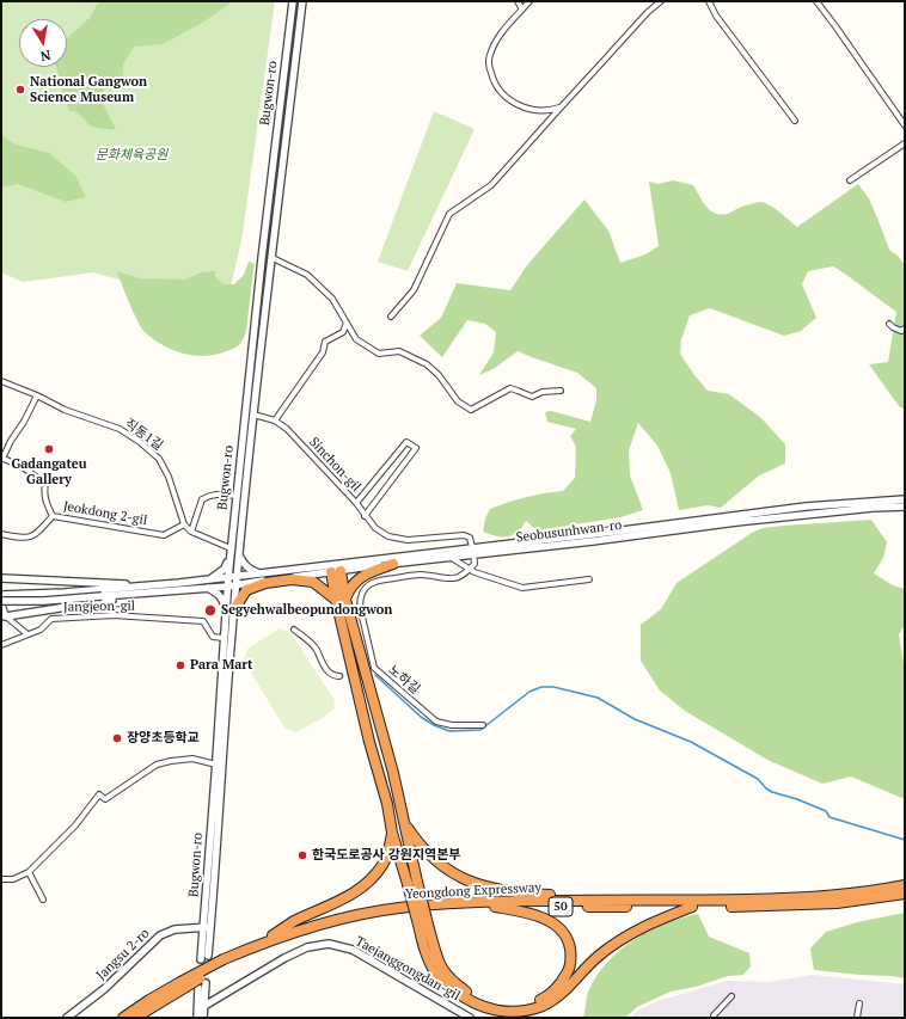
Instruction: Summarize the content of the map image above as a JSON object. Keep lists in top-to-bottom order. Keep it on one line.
{"streets":{"highway":["Yeongdong Expressway","50"],"street":["Bugwon-ro","직동1길","Sinchon-gil","Jeokdong 2-gil","Seobusunhwan-ro","Jangjeon-gil","노하길","Jangsu 2-ro","Taejanggongdan-gil"]},"crossings":[["Bugwon-ro","직동1길"],["Bugwon-ro","Sinchon-gil"],["Bugwon-ro","Seobusunhwan-ro"],["Bugwon-ro","Jangjeon-gil"],["Bugwon-ro","Jangsu 2-ro"],["직동1길","Jeokdong 2-gil"],["Sinchon-gil","Seobusunhwan-ro"]],"parks":["문화체육공원"],"places":["National Gangwon Science Museum","Gadangateu Gallery","Segyehwalbeopundongwon","Para Mart","장양초등학교","한국도로공사 강원지역본부"],"north":"bottom"}
